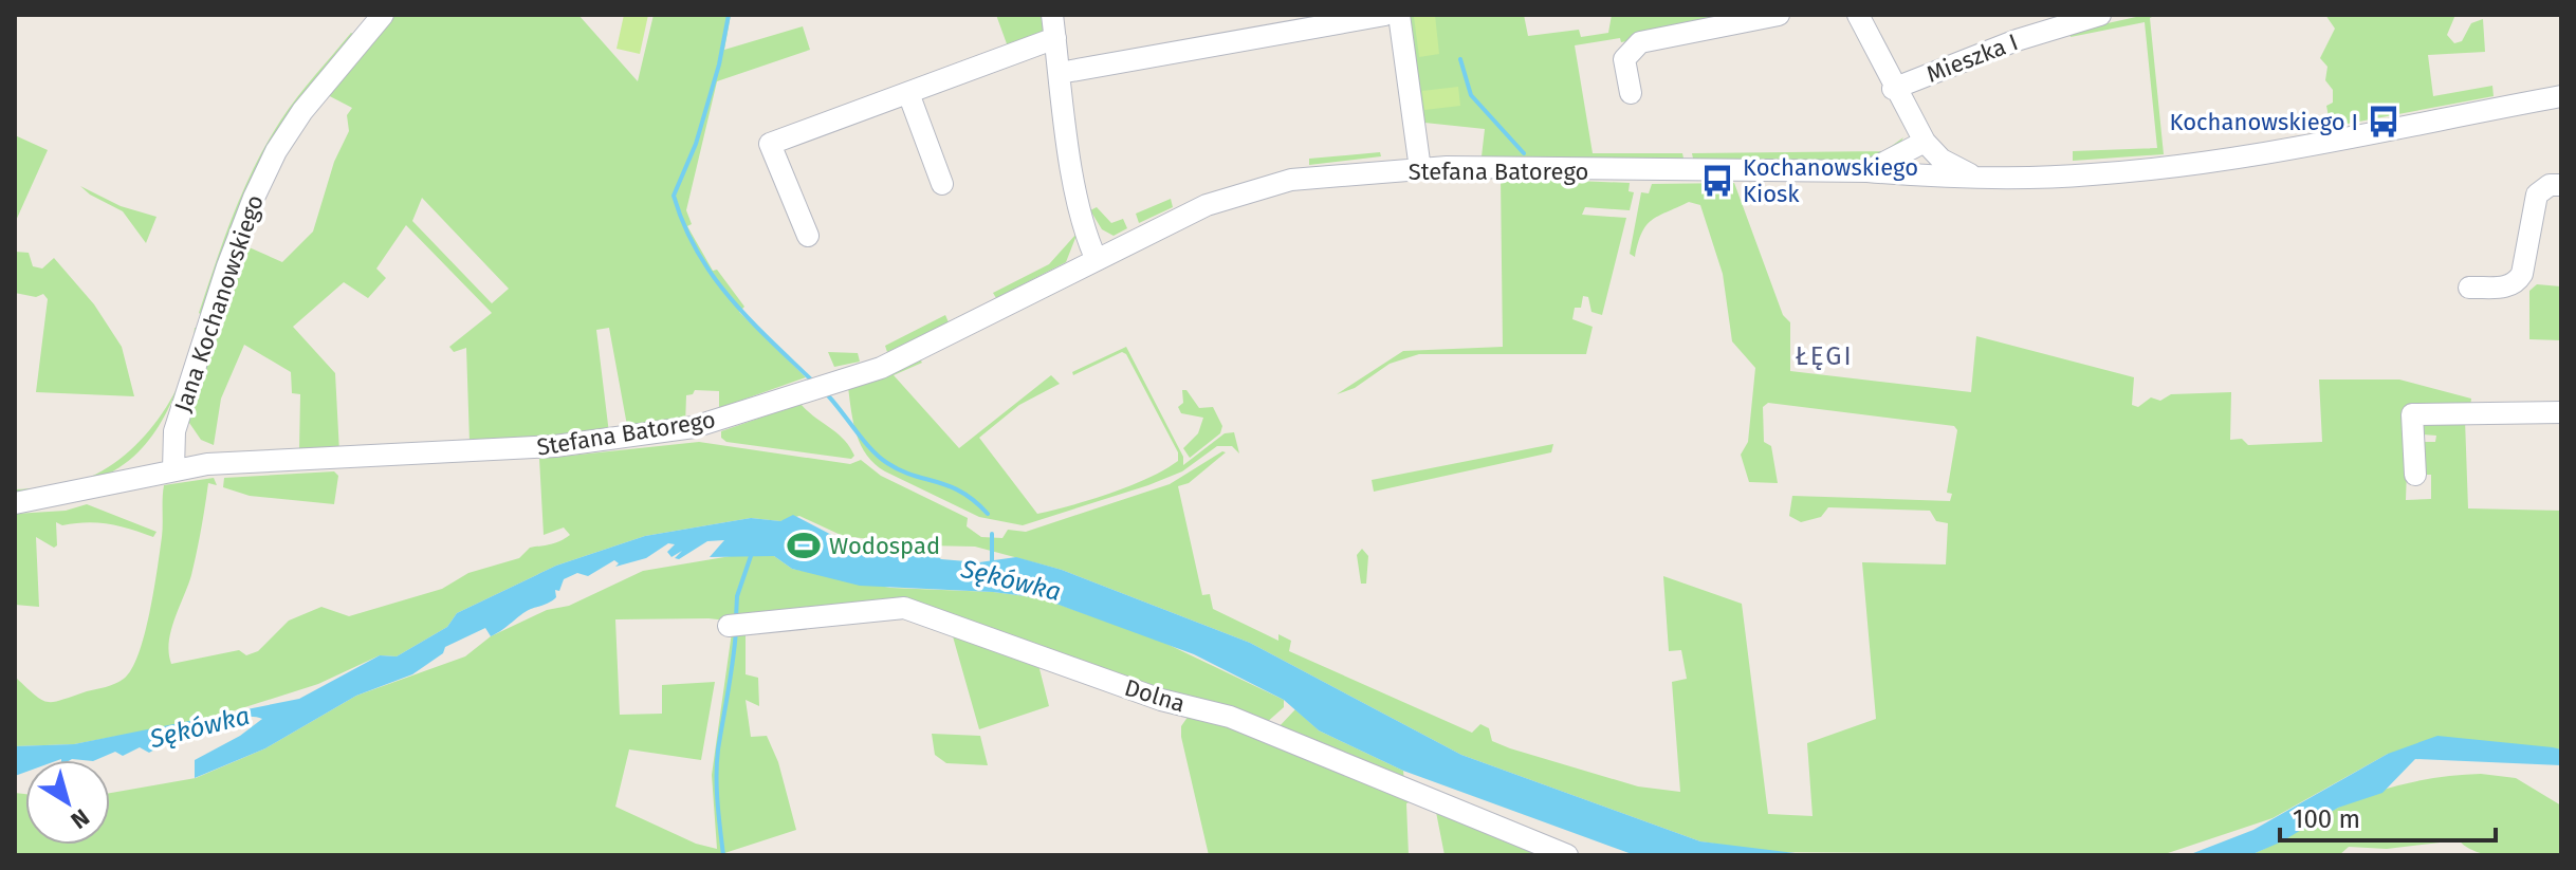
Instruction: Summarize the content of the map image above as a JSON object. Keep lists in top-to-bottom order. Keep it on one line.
{"streets":{"street":["Mieszka I","Stefana Batorego","Jana Kochanowskiego","Dolna"]},"crossings":[["Stefana Batorego","Jana Kochanowskiego"]],"districts":["ŁĘGI"],"water":["Sękówka"],"places":{"bus stop":["Kochanowskiego I","Kochanowskiego Kiosk"],"sports":["Wodospad"]},"scale_bar":"100 m","north":"bottom right"}
